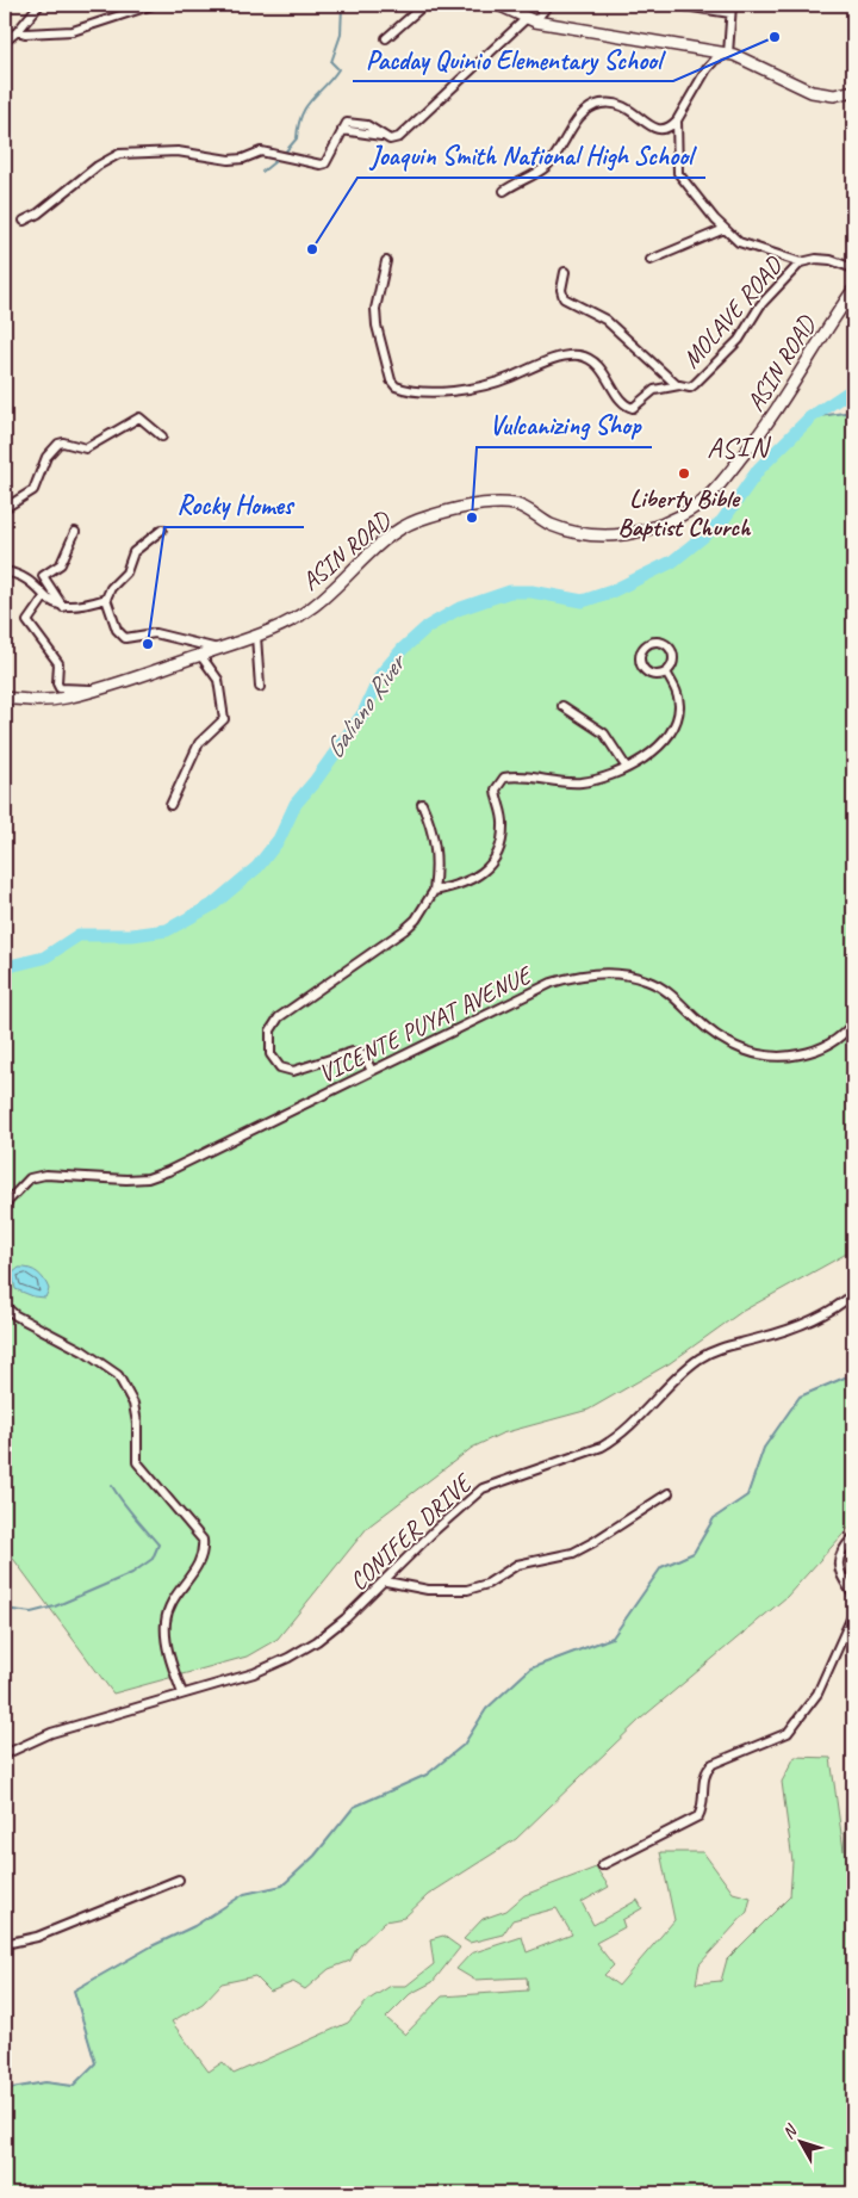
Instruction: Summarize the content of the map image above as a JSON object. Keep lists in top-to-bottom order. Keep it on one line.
{"streets":{"main road":["ASIN ROAD"],"street":["MOLAVE ROAD","VICENTE PUYAT AVENUE","CONIFER DRIVE"]},"districts":["ASIN"],"water":["Galiano River"],"places":["Pacday Quinio Elementary School","Joaquin Smith National High School","Liberty Bible Baptist Church","Vulcanizing Shop","Rocky Homes"],"north":"top left"}
